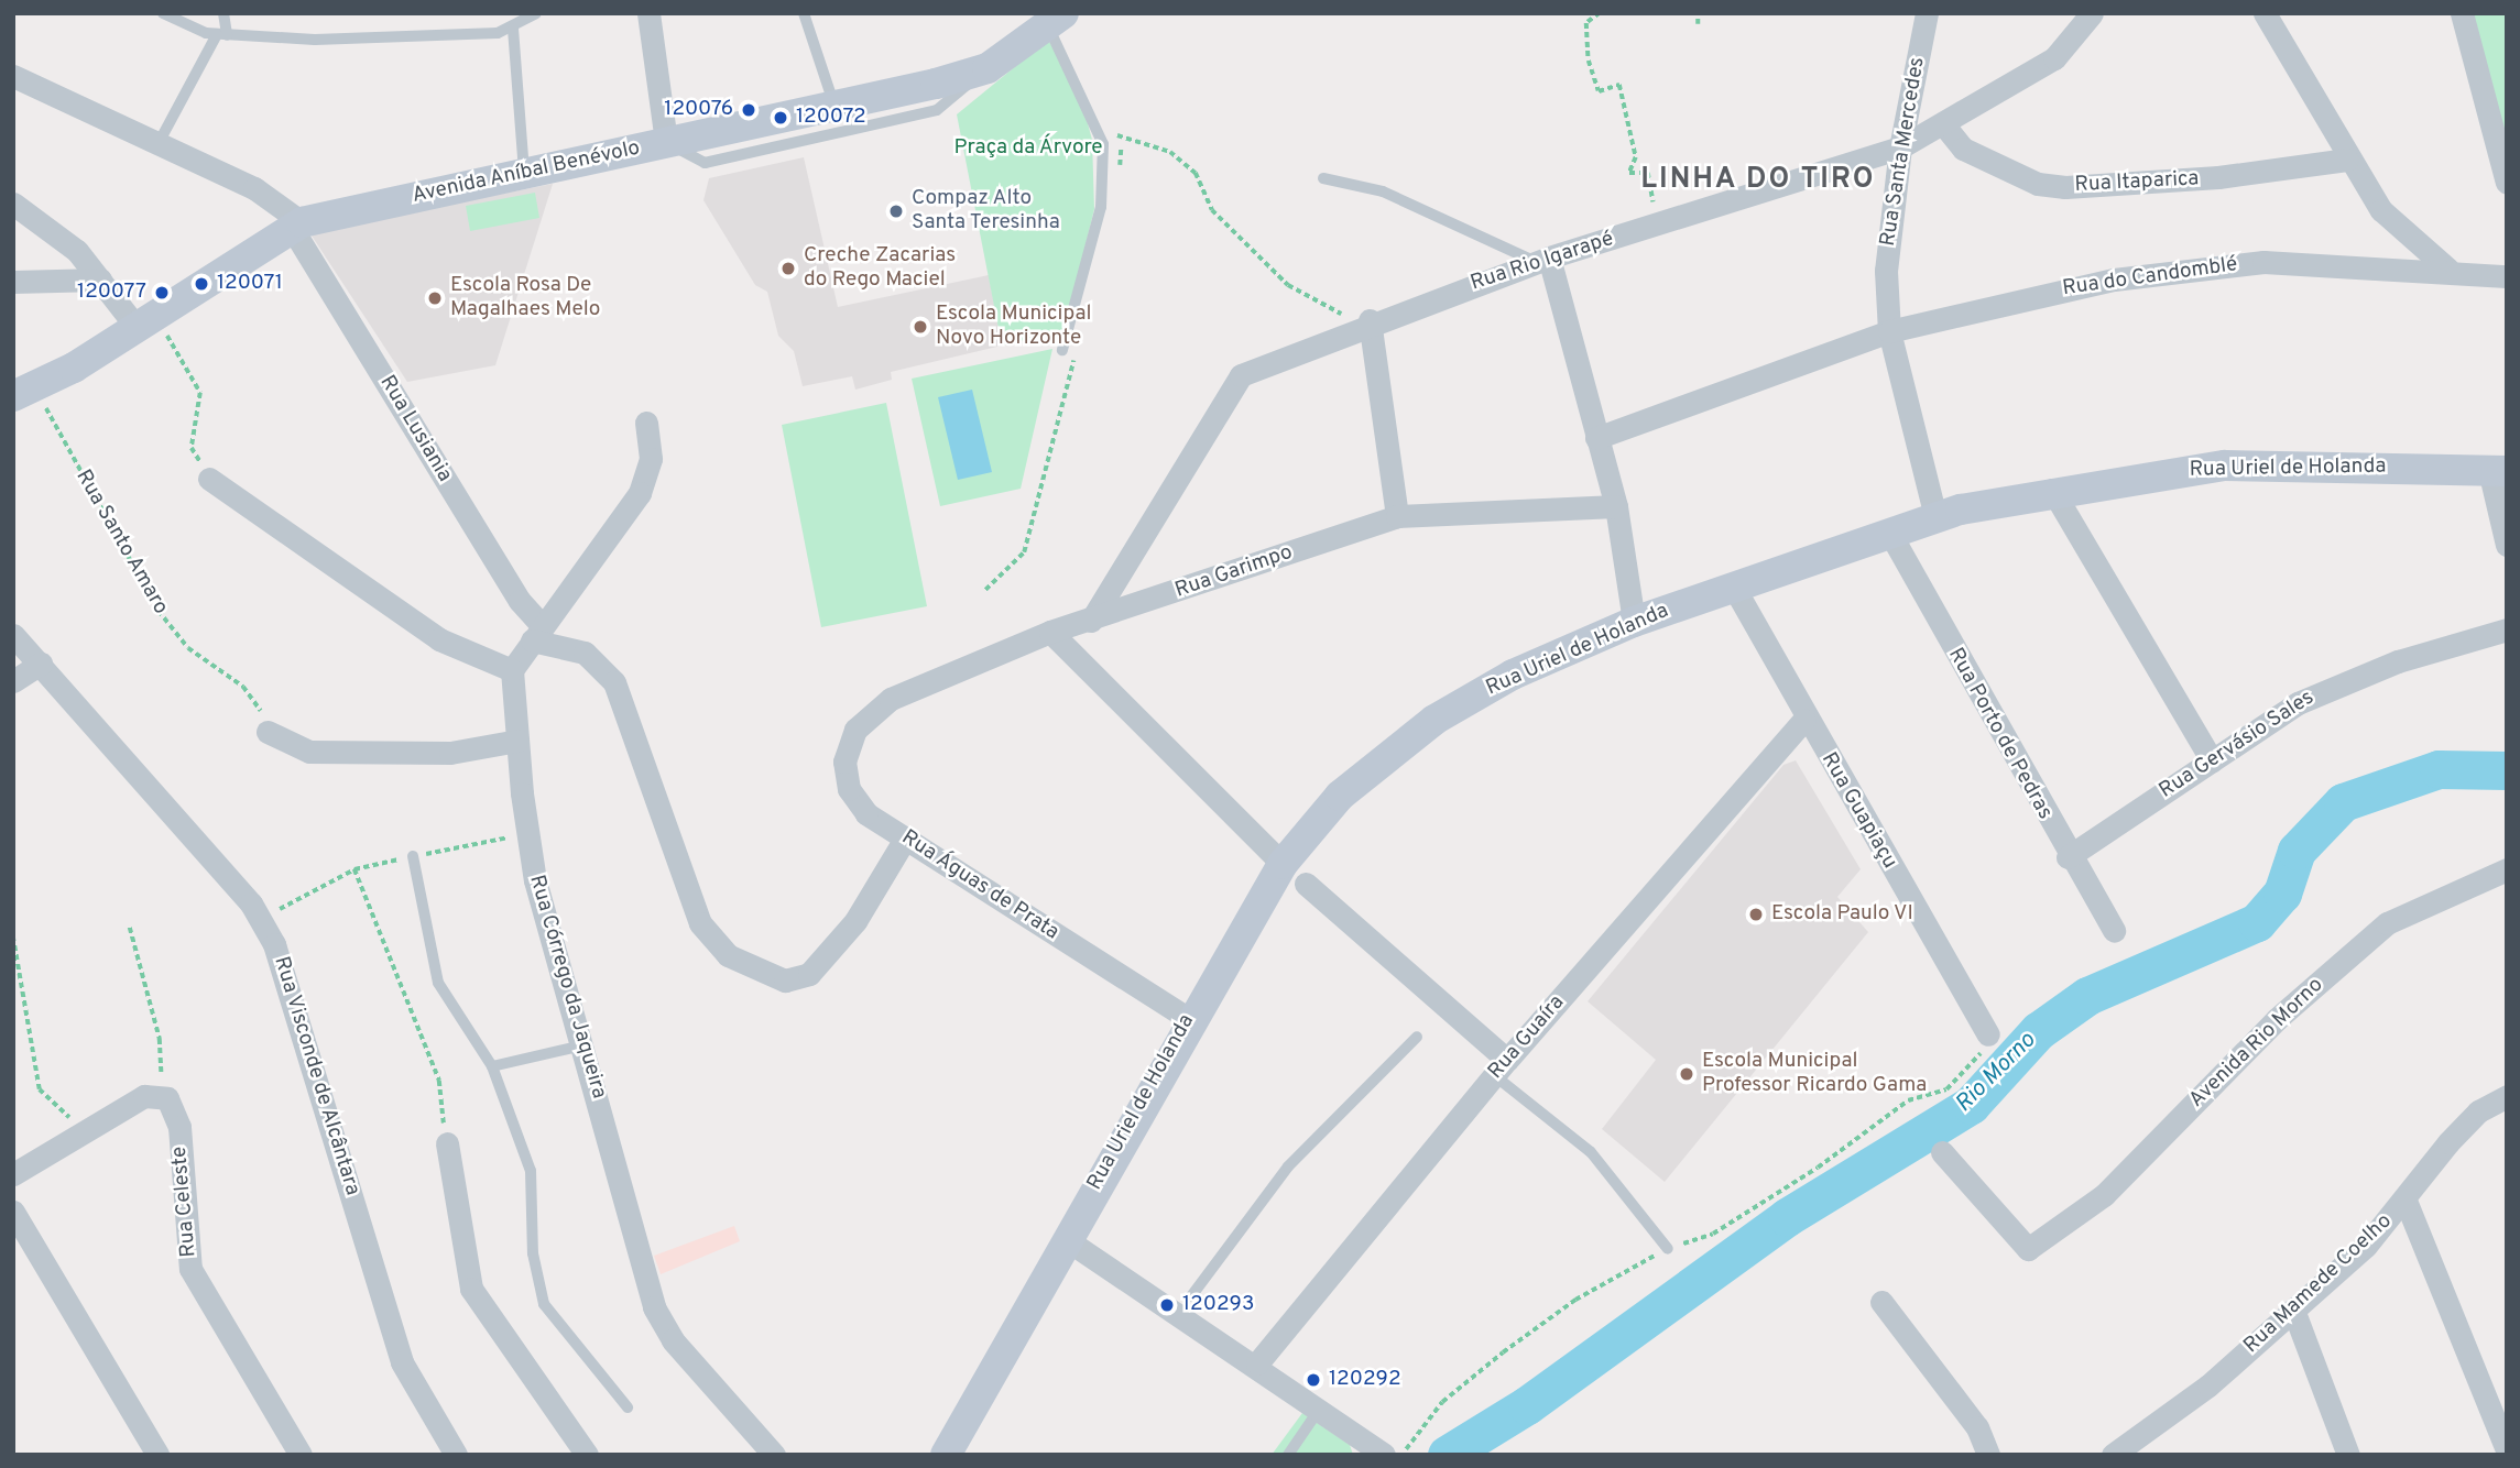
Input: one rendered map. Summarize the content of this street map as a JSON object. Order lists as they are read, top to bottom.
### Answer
{
  "streets": {
    "main road": ["Avenida Aníbal Benévolo", "Rua Uriel de Holanda"],
    "street": [
      "Rua Santa Mercedes",
      "Rua Itaparica",
      "Rua Rio Igarapé",
      "Rua do Candomblé",
      "Rua Lusiania",
      "Rua Garimpo",
      "Rua Porto de Pedras",
      "Rua Gervásio Sales",
      "Rua Guapiaçu",
      "Rua Águas de Prata",
      "Rua Córrego da Jaqueira",
      "Rua Guaíra",
      "Avenida Rio Morno",
      "Rua Visconde de Alcântara",
      "Rua Celeste",
      "Rua Mamede Coelho"
    ],
    "path": ["Rua Santo Amaro"]
  },
  "crossings": [
    ["Rua Santa Mercedes", "Rua Rio Igarapé"],
    ["Rua Santa Mercedes", "Rua do Candomblé"],
    ["Rua Santa Mercedes", "Rua Uriel de Holanda"],
    ["Avenida Aníbal Benévolo", "Rua Lusiania"],
    ["Avenida Aníbal Benévolo", "Rua Santo Amaro"],
    ["Rua Itaparica", "Rua Rio Igarapé"],
    ["Rua Rio Igarapé", "Rua Garimpo"],
    ["Rua Uriel de Holanda", "Rua Porto de Pedras"],
    ["Rua Uriel de Holanda", "Rua Guapiaçu"],
    ["Rua Uriel de Holanda", "Rua Águas de Prata"],
    ["Rua Garimpo", "Rua Águas de Prata"],
    ["Rua Porto de Pedras", "Rua Gervásio Sales"],
    ["Rua Guapiaçu", "Rua Guaíra"]
  ],
  "districts": ["LINHA DO TIRO"],
  "water": ["Rio Morno"],
  "parks": ["Praça da Árvore"],
  "places": [
    "120076",
    "120072",
    "Compaz Alto Santa Teresinha",
    "Creche Zacarias do Rego Maciel",
    "120071",
    "120077",
    "Escola Rosa De Magalhaes Melo",
    "Escola Municipal Novo Horizonte",
    "Escola Paulo VI",
    "Escola Municipal Professor Ricardo Gama",
    "120293",
    "120292"
  ]
}
